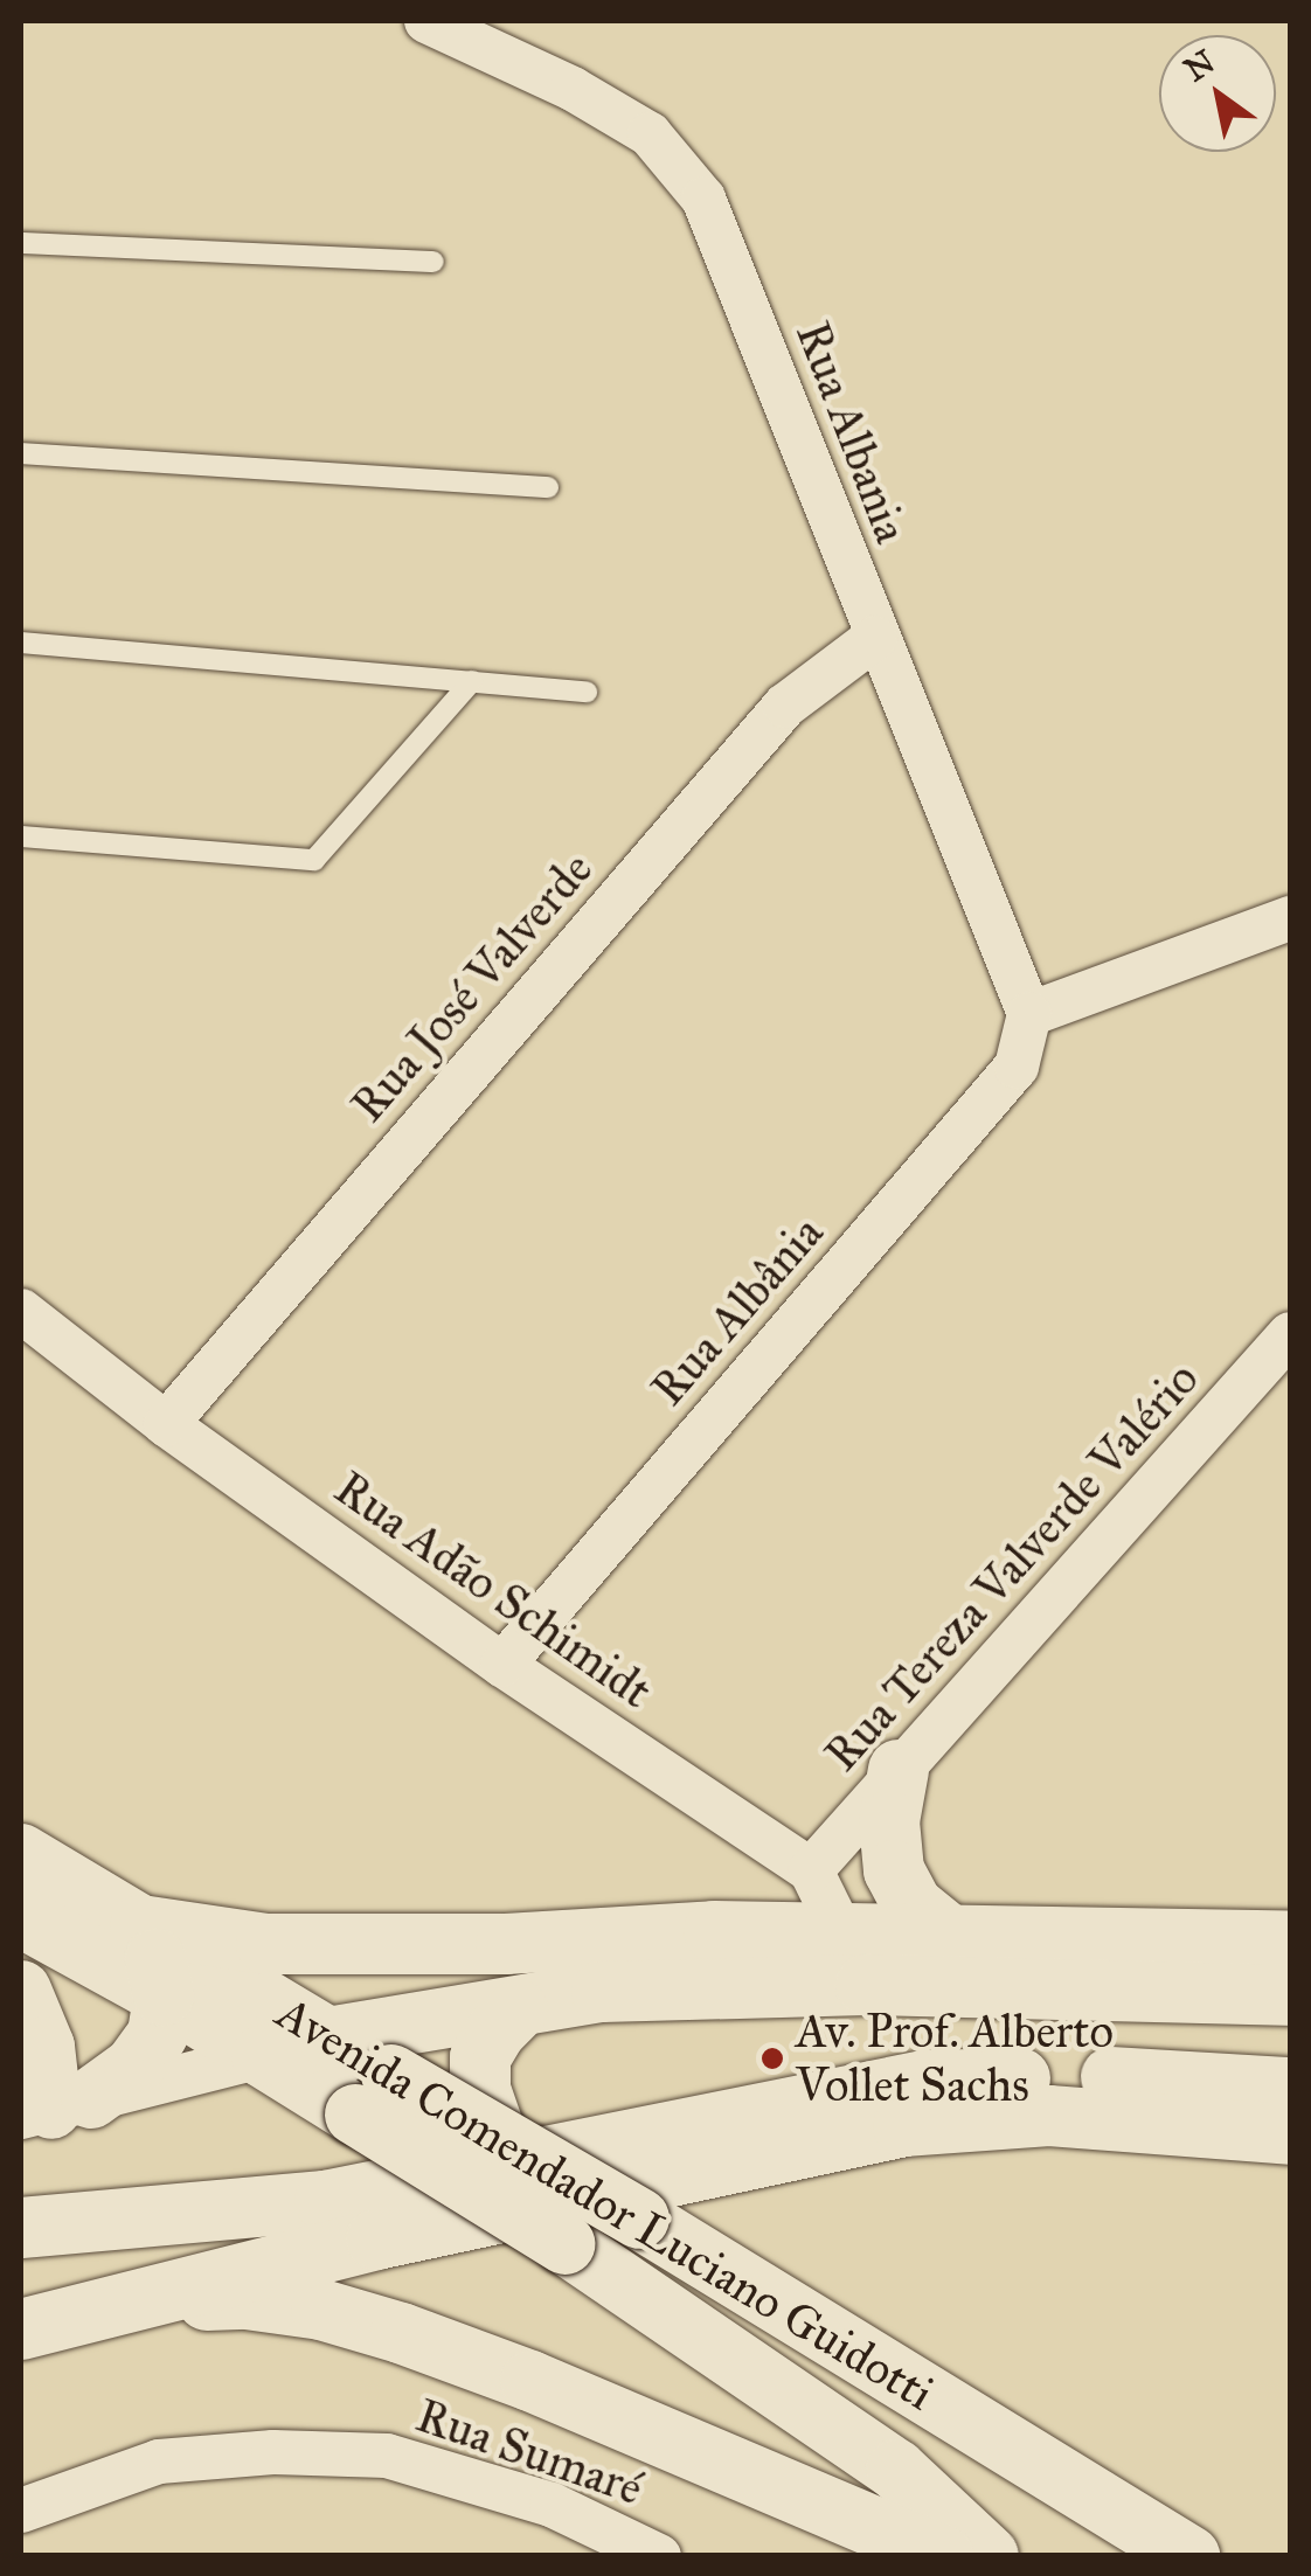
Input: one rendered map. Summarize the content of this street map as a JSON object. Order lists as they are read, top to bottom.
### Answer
{
  "streets": {
    "main road": ["Avenida Comendador Luciano Guidotti"],
    "street": [
      "Rua Albania",
      "Rua José Valverde",
      "Rua Albânia",
      "Rua Tereza Valverde Valério",
      "Rua Adão Schimidt",
      "Rua Sumaré"
    ]
  },
  "crossings": [
    ["Rua Albania", "Rua José Valverde"],
    ["Rua Albania", "Rua Albânia"],
    ["Rua José Valverde", "Rua Adão Schimidt"],
    ["Rua Albânia", "Rua Adão Schimidt"],
    ["Rua Tereza Valverde Valério", "Rua Adão Schimidt"]
  ],
  "places": ["Av. Prof. Alberto Vollet Sachs"],
  "north": "top left"
}
